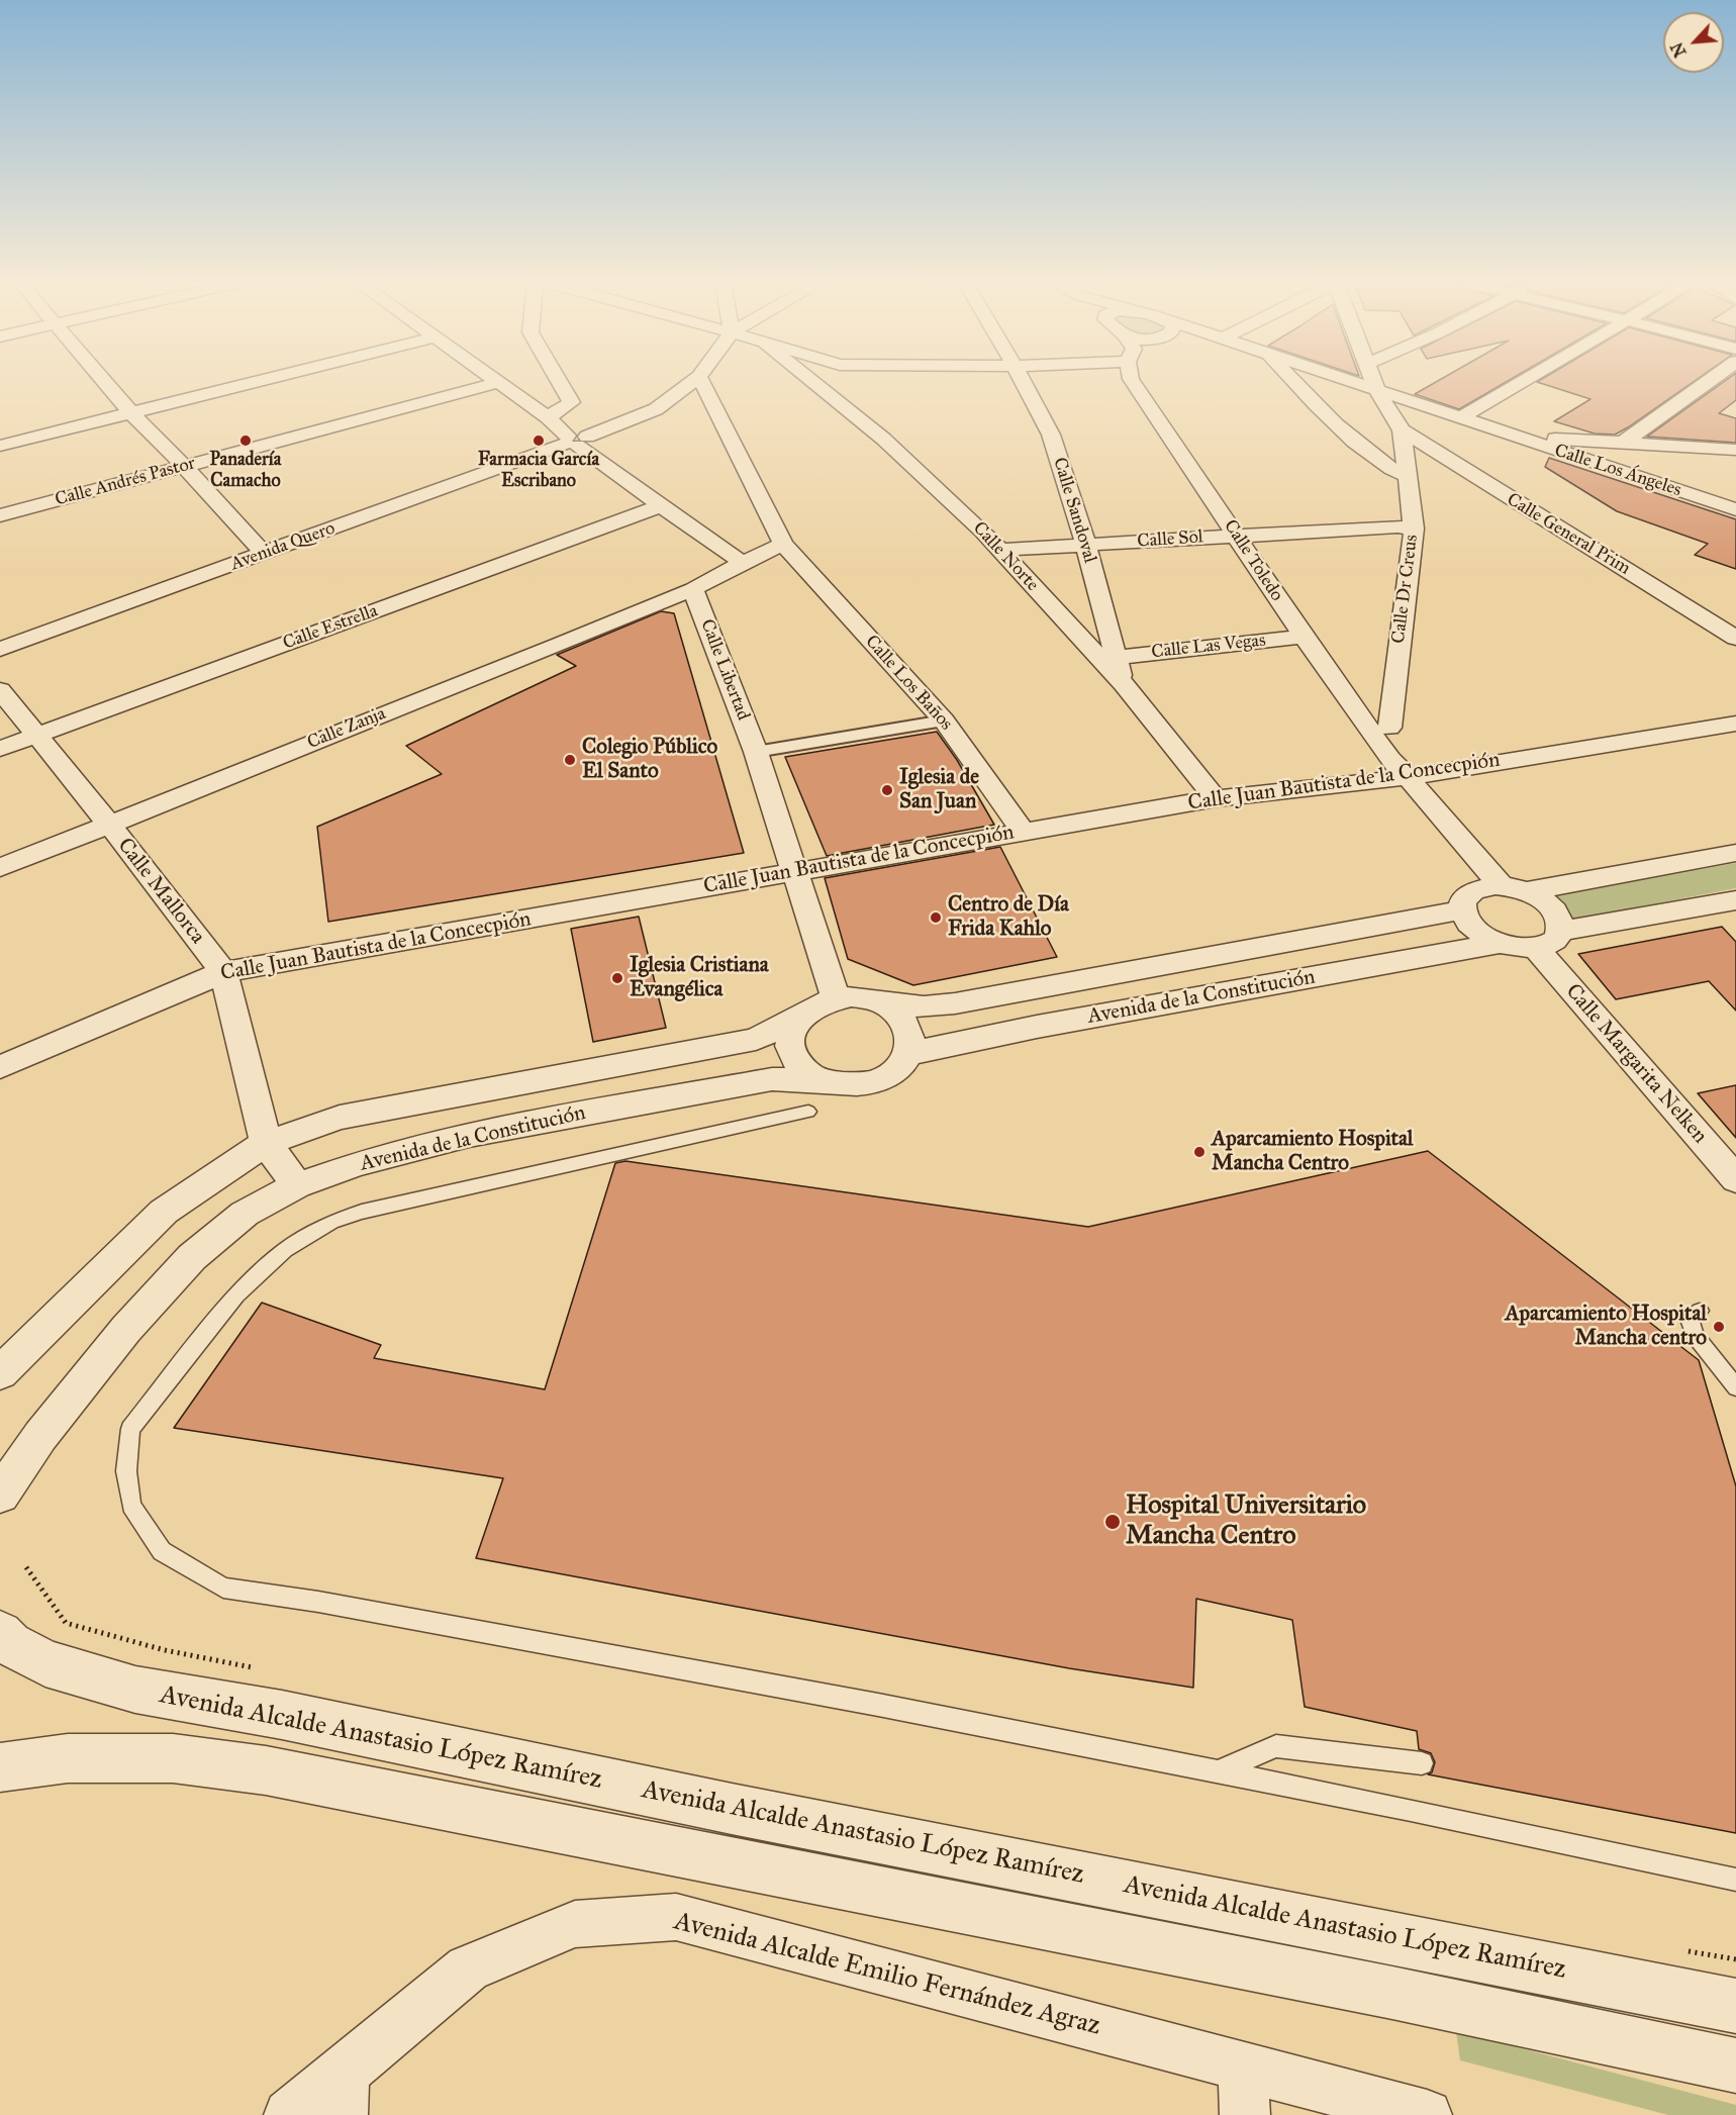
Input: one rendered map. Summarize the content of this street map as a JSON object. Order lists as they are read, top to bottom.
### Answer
{
  "streets": {
    "street": [
      "Calle Los Ángeles",
      "Calle Andrés Pastor",
      "Calle Sandoval",
      "Calle General Prim",
      "Calle Sol",
      "Avenida Quero",
      "Calle Norte",
      "Calle Toledo",
      "Calle Dr Creus",
      "Calle Estrella",
      "Calle Las Vegas",
      "Calle Libertad",
      "Calle Los Baños",
      "Calle Zanja",
      "Calle Juan Bautista de la Concecpión",
      "Calle Mallorca",
      "Avenida de la Constitución",
      "Calle Margarita Nelken",
      "Avenida Alcalde Anastasio López Ramírez",
      "Avenida Alcalde Emilio Fernández Agraz"
    ]
  },
  "crossings": [
    ["Calle Los Ángeles", "Calle Dr Creus"],
    ["Calle Sandoval", "Calle Sol"],
    ["Calle Sandoval", "Calle Norte"],
    ["Calle Sandoval", "Calle Las Vegas"],
    ["Calle General Prim", "Calle Dr Creus"],
    ["Calle Sol", "Calle Norte"],
    ["Calle Sol", "Calle Toledo"],
    ["Calle Sol", "Calle Dr Creus"],
    ["Calle Norte", "Calle Juan Bautista de la Concecpión"],
    ["Calle Toledo", "Calle Dr Creus"],
    ["Calle Toledo", "Calle Las Vegas"],
    ["Calle Toledo", "Calle Juan Bautista de la Concecpión"],
    ["Calle Toledo", "Avenida de la Constitución"],
    ["Calle Toledo", "Calle Margarita Nelken"],
    ["Calle Estrella", "Calle Mallorca"],
    ["Calle Libertad", "Calle Zanja"],
    ["Calle Libertad", "Calle Juan Bautista de la Concecpión"],
    ["Calle Libertad", "Avenida de la Constitución"],
    ["Calle Los Baños", "Calle Juan Bautista de la Concecpión"],
    ["Calle Zanja", "Calle Mallorca"],
    ["Calle Juan Bautista de la Concecpión", "Calle Mallorca"],
    ["Calle Mallorca", "Avenida de la Constitución"],
    ["Avenida de la Constitución", "Calle Margarita Nelken"]
  ],
  "places": [
    "Panadería Camacho",
    "Farmacia García Escribano",
    "Colegio Público El Santo",
    "Iglesia de San Juan",
    "Centro de Día Frida Kahlo",
    "Iglesia Cristiana Evangélica",
    "Aparcamiento Hospital Mancha Centro",
    "Aparcamiento Hospital Mancha centro",
    "Hospital Universitario Mancha Centro"
  ],
  "north": "bottom left"
}
